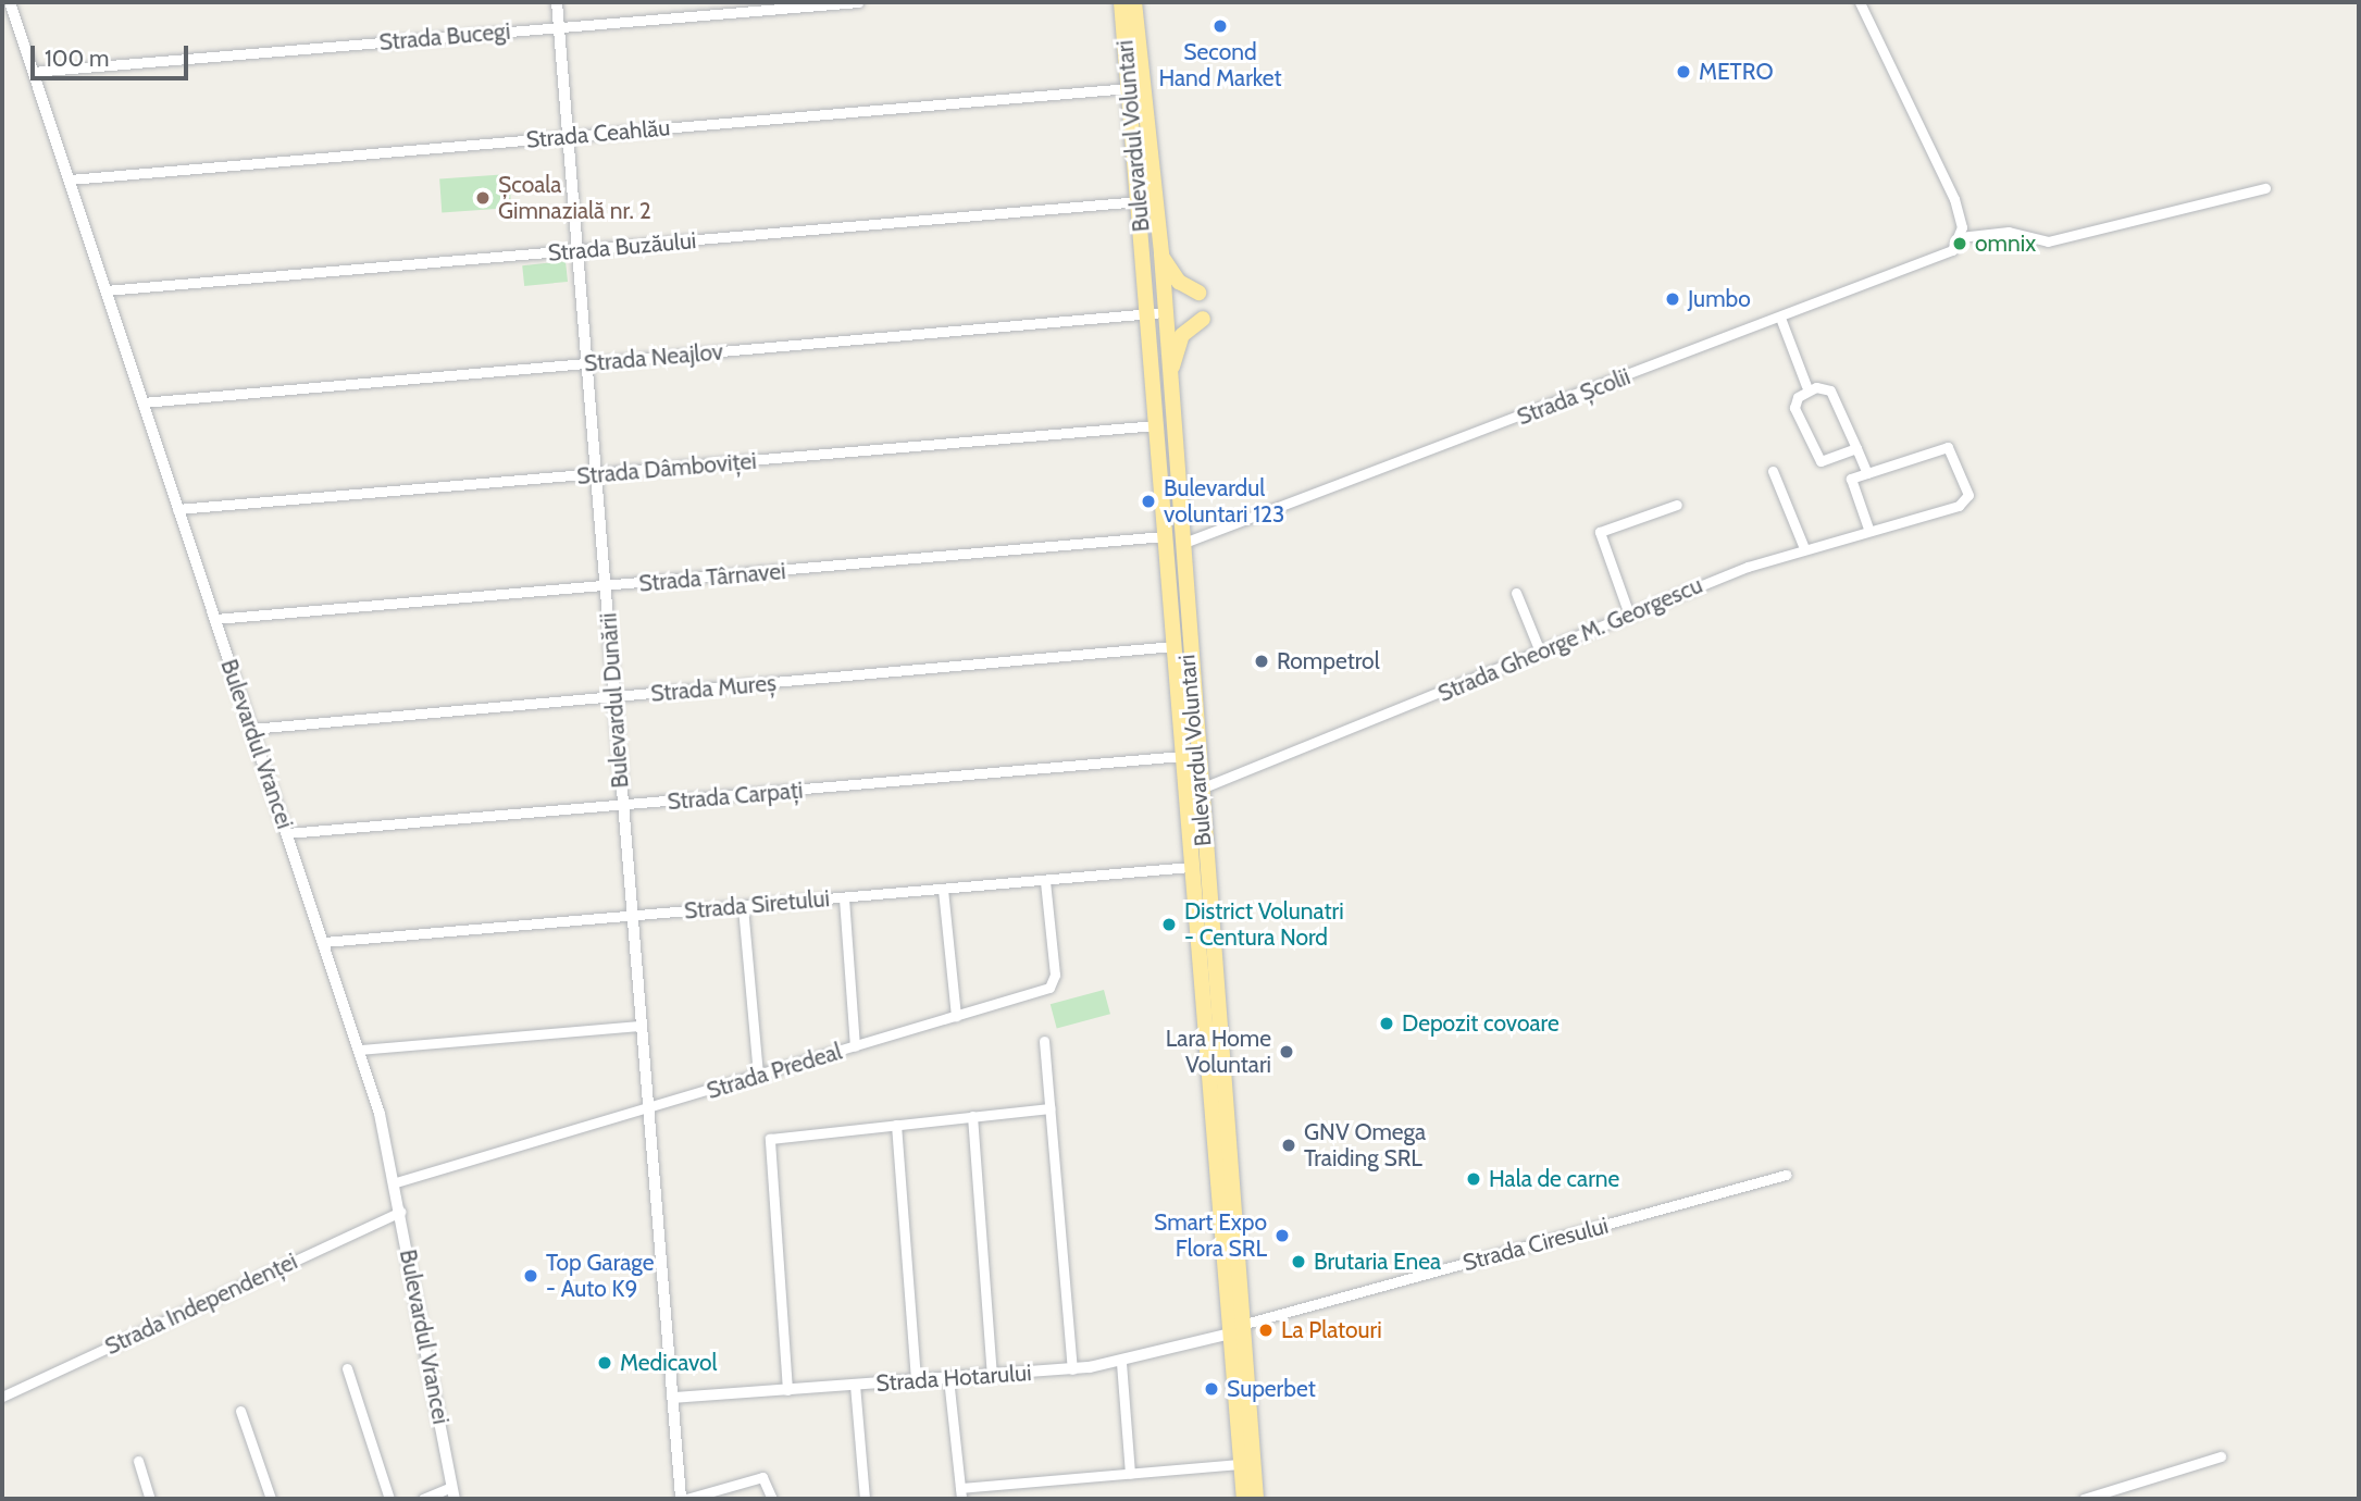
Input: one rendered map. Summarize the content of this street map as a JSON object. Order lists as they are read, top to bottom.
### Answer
{
  "streets": {
    "highway": ["Bulevardul Voluntari"],
    "street": [
      "Strada Bucegi",
      "Strada Ceahlău",
      "Strada Buzăului",
      "Strada Neajlov",
      "Strada Școlii",
      "Strada Dâmboviței",
      "Strada Târnavei",
      "Strada Gheorge M. Georgescu",
      "Strada Mureș",
      "Bulevardul Dunării",
      "Bulevardul Vrancei",
      "Strada Carpați",
      "Strada Siretului",
      "Strada Predeal",
      "Strada Ciresului",
      "Strada Independenței",
      "Strada Hotarului"
    ]
  },
  "crossings": [
    ["Strada Bucegi", "Bulevardul Dunării"],
    ["Strada Bucegi", "Bulevardul Vrancei"],
    ["Strada Ceahlău", "Bulevardul Voluntari"],
    ["Strada Ceahlău", "Bulevardul Dunării"],
    ["Strada Ceahlău", "Bulevardul Vrancei"],
    ["Bulevardul Voluntari", "Strada Buzăului"],
    ["Bulevardul Voluntari", "Strada Neajlov"],
    ["Bulevardul Voluntari", "Strada Școlii"],
    ["Bulevardul Voluntari", "Strada Dâmboviței"],
    ["Bulevardul Voluntari", "Strada Târnavei"],
    ["Bulevardul Voluntari", "Strada Gheorge M. Georgescu"],
    ["Bulevardul Voluntari", "Strada Mureș"],
    ["Bulevardul Voluntari", "Strada Carpați"],
    ["Bulevardul Voluntari", "Strada Siretului"],
    ["Bulevardul Voluntari", "Strada Ciresului"],
    ["Bulevardul Voluntari", "Strada Hotarului"],
    ["Strada Buzăului", "Bulevardul Dunării"],
    ["Strada Buzăului", "Bulevardul Vrancei"],
    ["Strada Neajlov", "Bulevardul Dunării"],
    ["Strada Neajlov", "Bulevardul Vrancei"],
    ["Strada Dâmboviței", "Bulevardul Dunării"],
    ["Strada Dâmboviței", "Bulevardul Vrancei"],
    ["Strada Târnavei", "Bulevardul Dunării"],
    ["Strada Târnavei", "Bulevardul Vrancei"],
    ["Strada Mureș", "Bulevardul Dunării"],
    ["Strada Mureș", "Bulevardul Vrancei"],
    ["Bulevardul Dunării", "Strada Carpați"],
    ["Bulevardul Dunării", "Strada Siretului"],
    ["Bulevardul Dunării", "Strada Predeal"],
    ["Bulevardul Dunării", "Strada Hotarului"],
    ["Bulevardul Vrancei", "Strada Carpați"],
    ["Bulevardul Vrancei", "Strada Siretului"],
    ["Bulevardul Vrancei", "Strada Predeal"],
    ["Bulevardul Vrancei", "Strada Independenței"],
    ["Strada Siretului", "Strada Predeal"],
    ["Strada Ciresului", "Strada Hotarului"]
  ],
  "places": [
    "Second Hand Market",
    "METRO",
    "Școala Gimnazială nr. 2",
    "omnix",
    "Jumbo",
    "Bulevardul voluntari 123",
    "Rompetrol",
    "District Volunatri - Centura Nord",
    "Depozit covoare",
    "Lara Home Voluntari",
    "GNV Omega Traiding SRL",
    "Hala de carne",
    "Smart Expo Flora SRL",
    "Brutaria Enea",
    "Top Garage - Auto K9",
    "La Platouri",
    "Medicavol",
    "Superbet"
  ],
  "scale_bar": "100 m"
}
